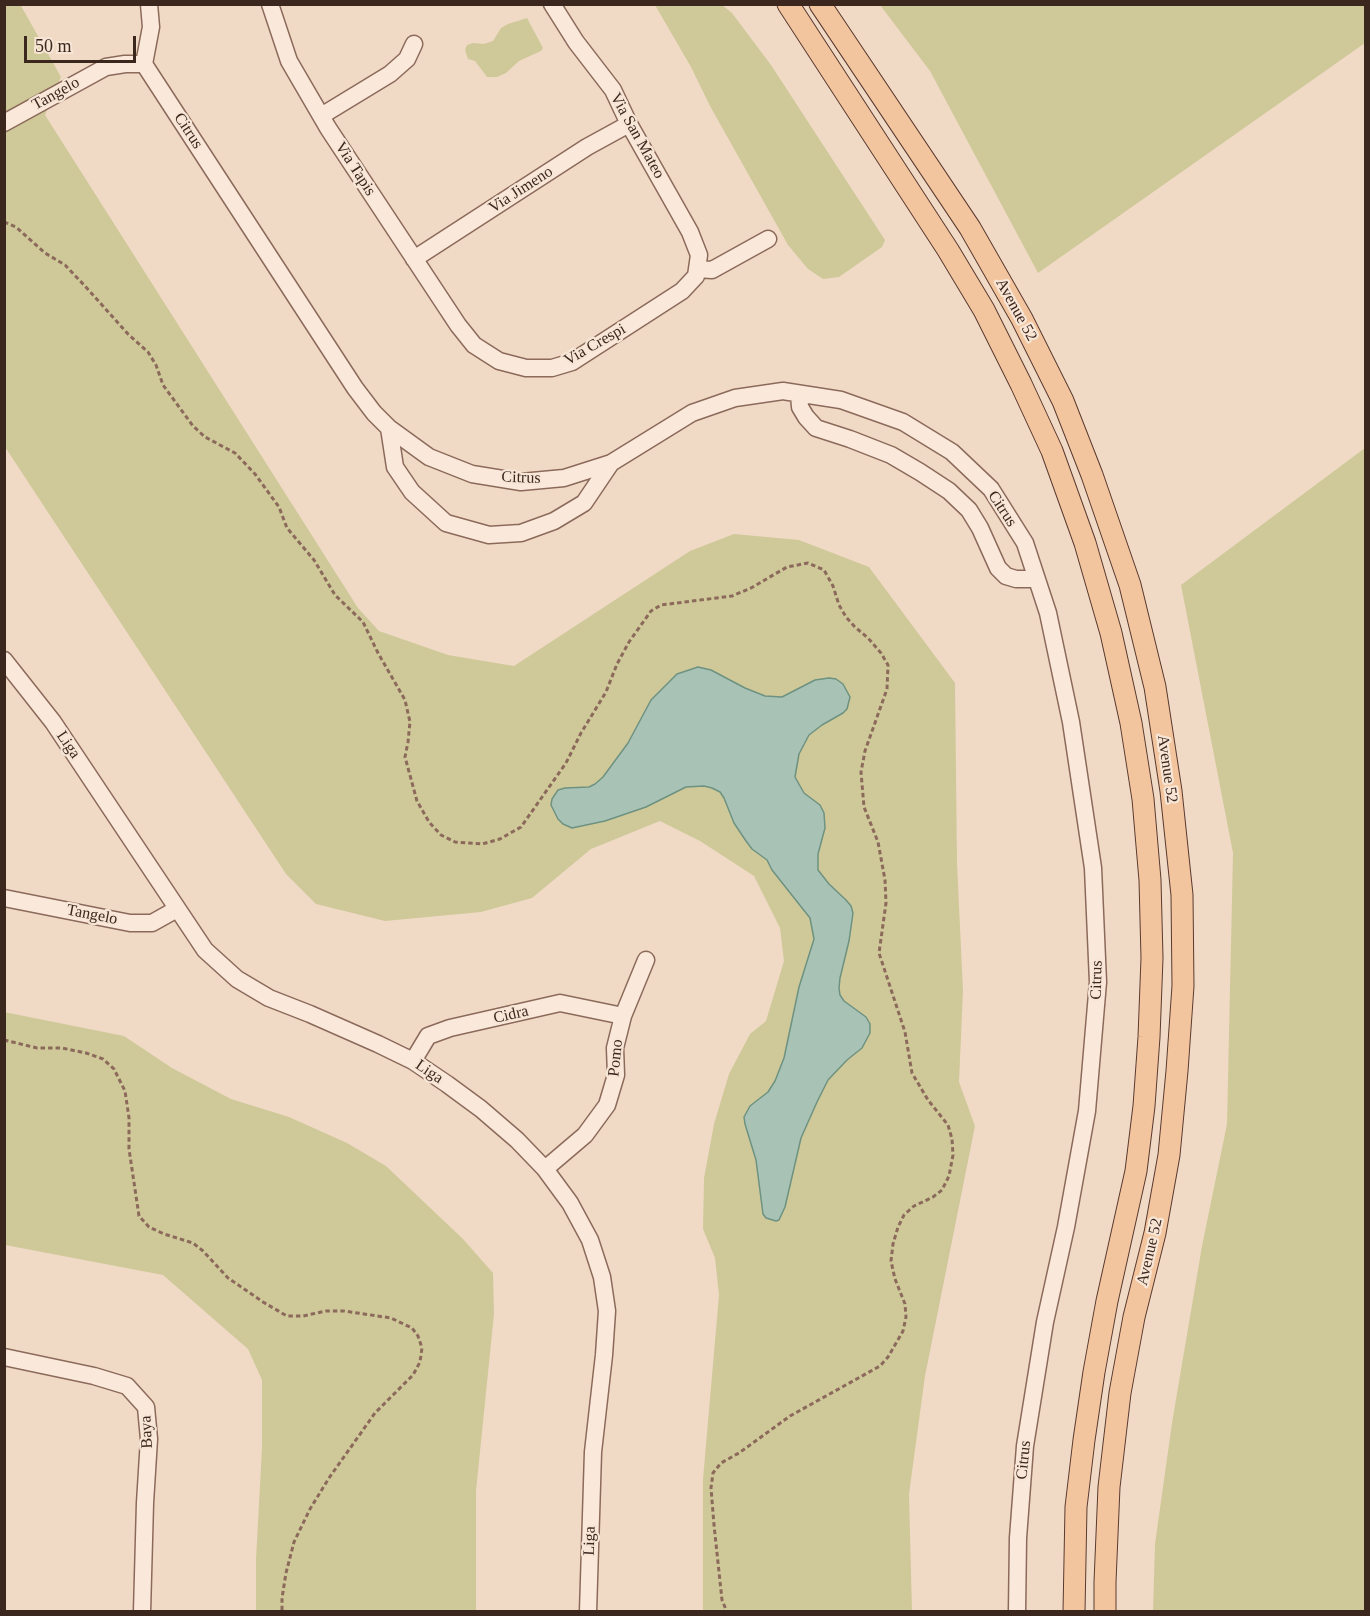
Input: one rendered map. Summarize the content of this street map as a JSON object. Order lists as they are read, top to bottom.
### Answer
{
  "streets": {
    "main road": ["Avenue 52"],
    "street": [
      "Tangelo",
      "Citrus",
      "Via San Mateo",
      "Via Tapis",
      "Via Jimeno",
      "Via Crespi",
      "Liga",
      "Cidra",
      "Pomo",
      "Baya"
    ]
  },
  "crossings": [
    ["Tangelo", "Citrus"],
    ["Tangelo", "Liga"],
    ["Via San Mateo", "Via Jimeno"],
    ["Via San Mateo", "Via Crespi"],
    ["Via Tapis", "Via Jimeno"],
    ["Via Tapis", "Via Crespi"],
    ["Liga", "Cidra"],
    ["Liga", "Pomo"],
    ["Cidra", "Pomo"]
  ],
  "scale_bar": "50 m"
}
